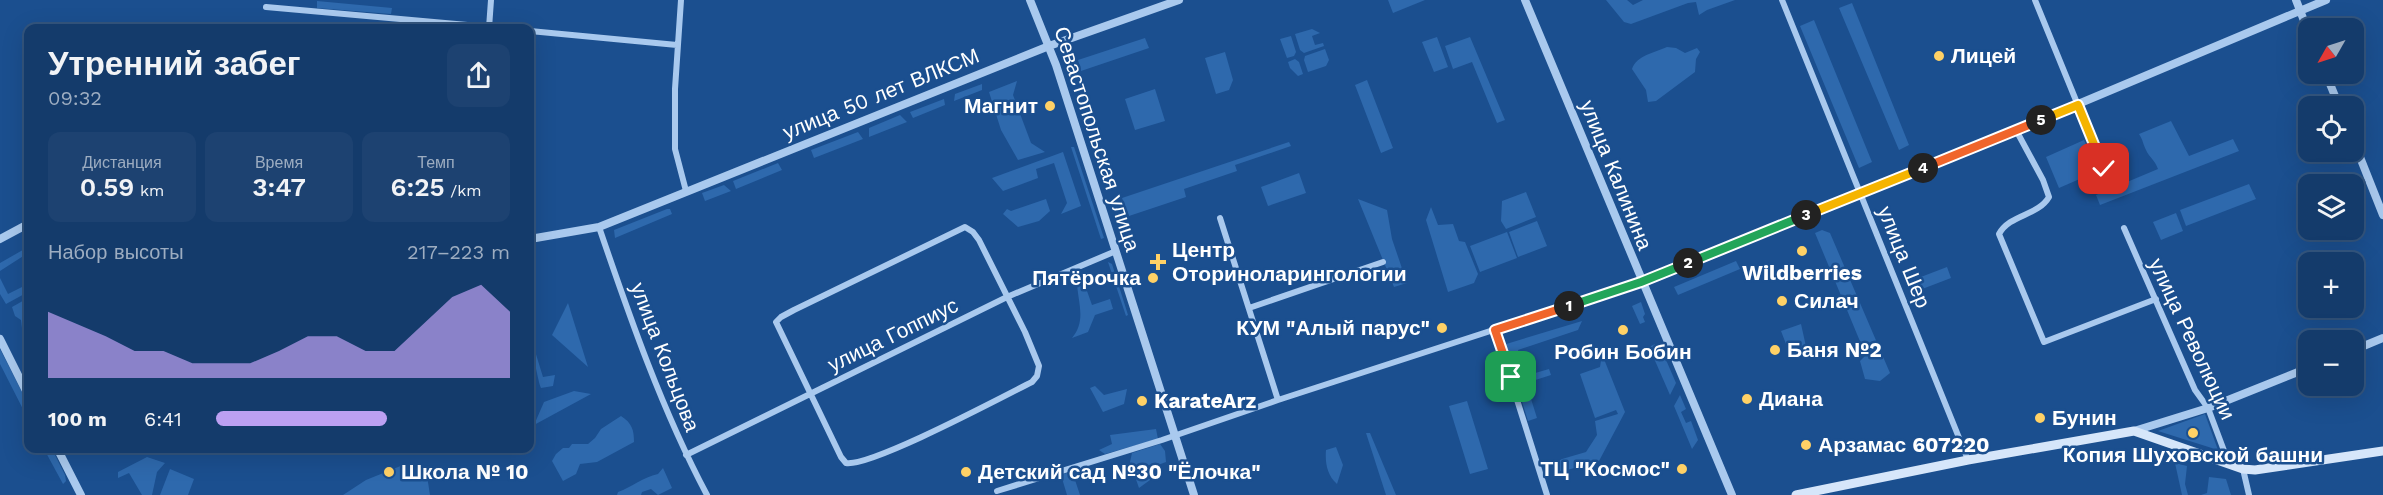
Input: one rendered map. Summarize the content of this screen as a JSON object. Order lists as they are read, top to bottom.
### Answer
{
  "streets": {
    "street": [
      "улица 50 лет ВЛКСМ",
      "Севастопольская улица",
      "улица Калинина",
      "улица Шер",
      "улица Гоппиус",
      "улица Революции",
      "улица Кольцова"
    ]
  },
  "crossings": [
    ["улица 50 лет ВЛКСМ", "Севастопольская улица"],
    ["улица 50 лет ВЛКСМ", "улица Кольцова"],
    ["Севастопольская улица", "улица Гоппиус"],
    ["улица Гоппиус", "улица Кольцова"]
  ],
  "places": {
    "other": [
      "Лицей",
      "Магнит",
      "Wildberries",
      "Пятёрочка",
      "Силач",
      "КУМ \"Алый парус\"",
      "Робин Бобин",
      "Баня №2",
      "Диана",
      "KarateArz",
      "Бунин",
      "Копия Шуховской башни",
      "Арзамас 607220",
      "ТЦ \"Космос\"",
      "Школа № 10",
      "Детский сад №30 \"Ёлочка\""
    ],
    "health": ["Центр Оториноларингологии"]
  },
  "north": "bottom left",
  "page": {
    "map_buttons": ["+", "−"],
    "heading": ["Утренний забег", "09:32"],
    "pins": [
      "5",
      "4",
      "3",
      "2",
      "1"
    ],
    "stats": [
      ["Дистанция", "0.59 km"],
      ["Время", "3:47"],
      ["Темп", "6:25 /km"]
    ],
    "chart": ["Набор высоты", "217–223 m"],
    "list": [
      {
        "name": "100 m",
        "note": "6:41"
      }
    ]
  }
}
